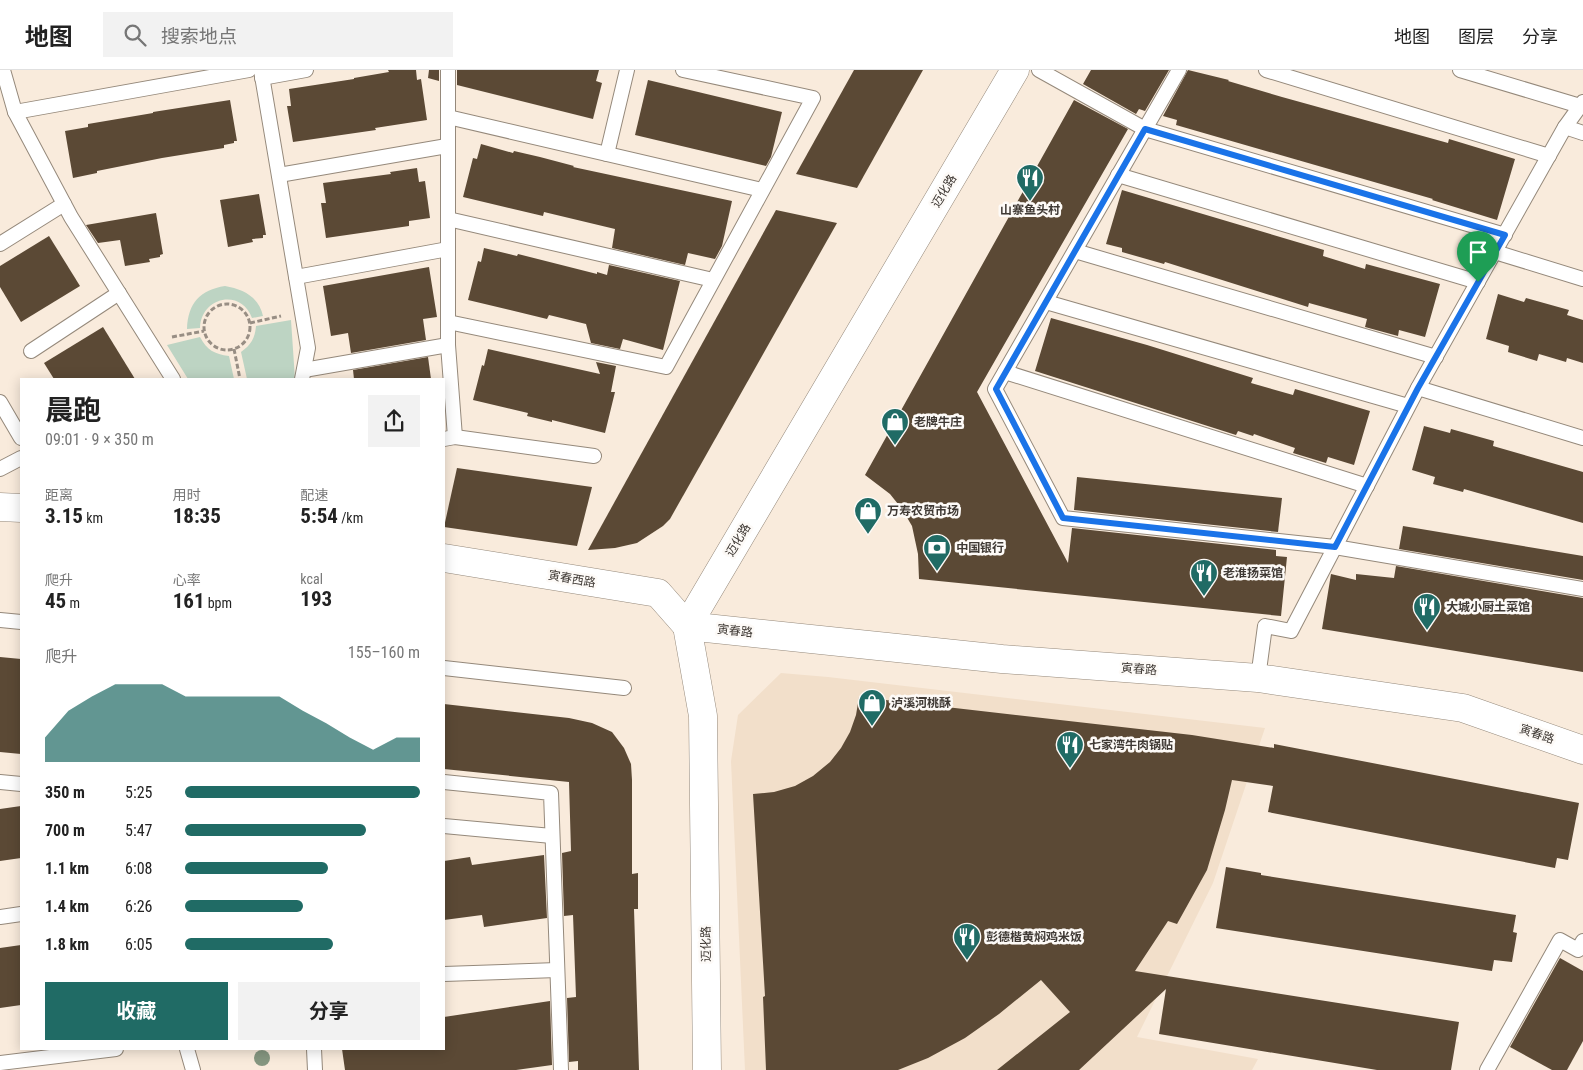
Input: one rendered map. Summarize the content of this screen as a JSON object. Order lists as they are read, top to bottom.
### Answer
{
  "streets": {
    "street": ["迈化路", "寅春西路", "寅春路"]
  },
  "crossings": [
    ["迈化路", "寅春西路"],
    ["迈化路", "寅春路"],
    ["寅春西路", "寅春路"]
  ],
  "places": {
    "restaurant": [
      "山寨鱼头村",
      "老淮扬菜馆",
      "大城小厨土菜馆",
      "七家湾牛肉锅贴",
      "彭德楷黄焖鸡米饭"
    ],
    "shop": ["老牌牛庄", "万寿农贸市场", "泸溪河桃酥"],
    "bank": ["中国银行"]
  },
  "page": {
    "header": "地图",
    "search": "搜索地点",
    "nav": ["地图", "图层", "分享"],
    "heading": ["晨跑", "09:01 · 9 × 350 m"],
    "stats": [
      ["距离", "3.15 km"],
      ["用时", "18:35"],
      ["配速", "5:54 /km"],
      ["爬升", "45 m"],
      ["心率", "161 bpm"],
      ["kcal", "193"]
    ],
    "chart": ["爬升", "155–160 m"],
    "list": [
      {
        "name": "350 m",
        "note": "5:25"
      },
      {
        "name": "700 m",
        "note": "5:47"
      },
      {
        "name": "1.1 km",
        "note": "6:08"
      },
      {
        "name": "1.4 km",
        "note": "6:26"
      },
      {
        "name": "1.8 km",
        "note": "6:05"
      }
    ],
    "buttons": ["收藏", "分享"]
  }
}
